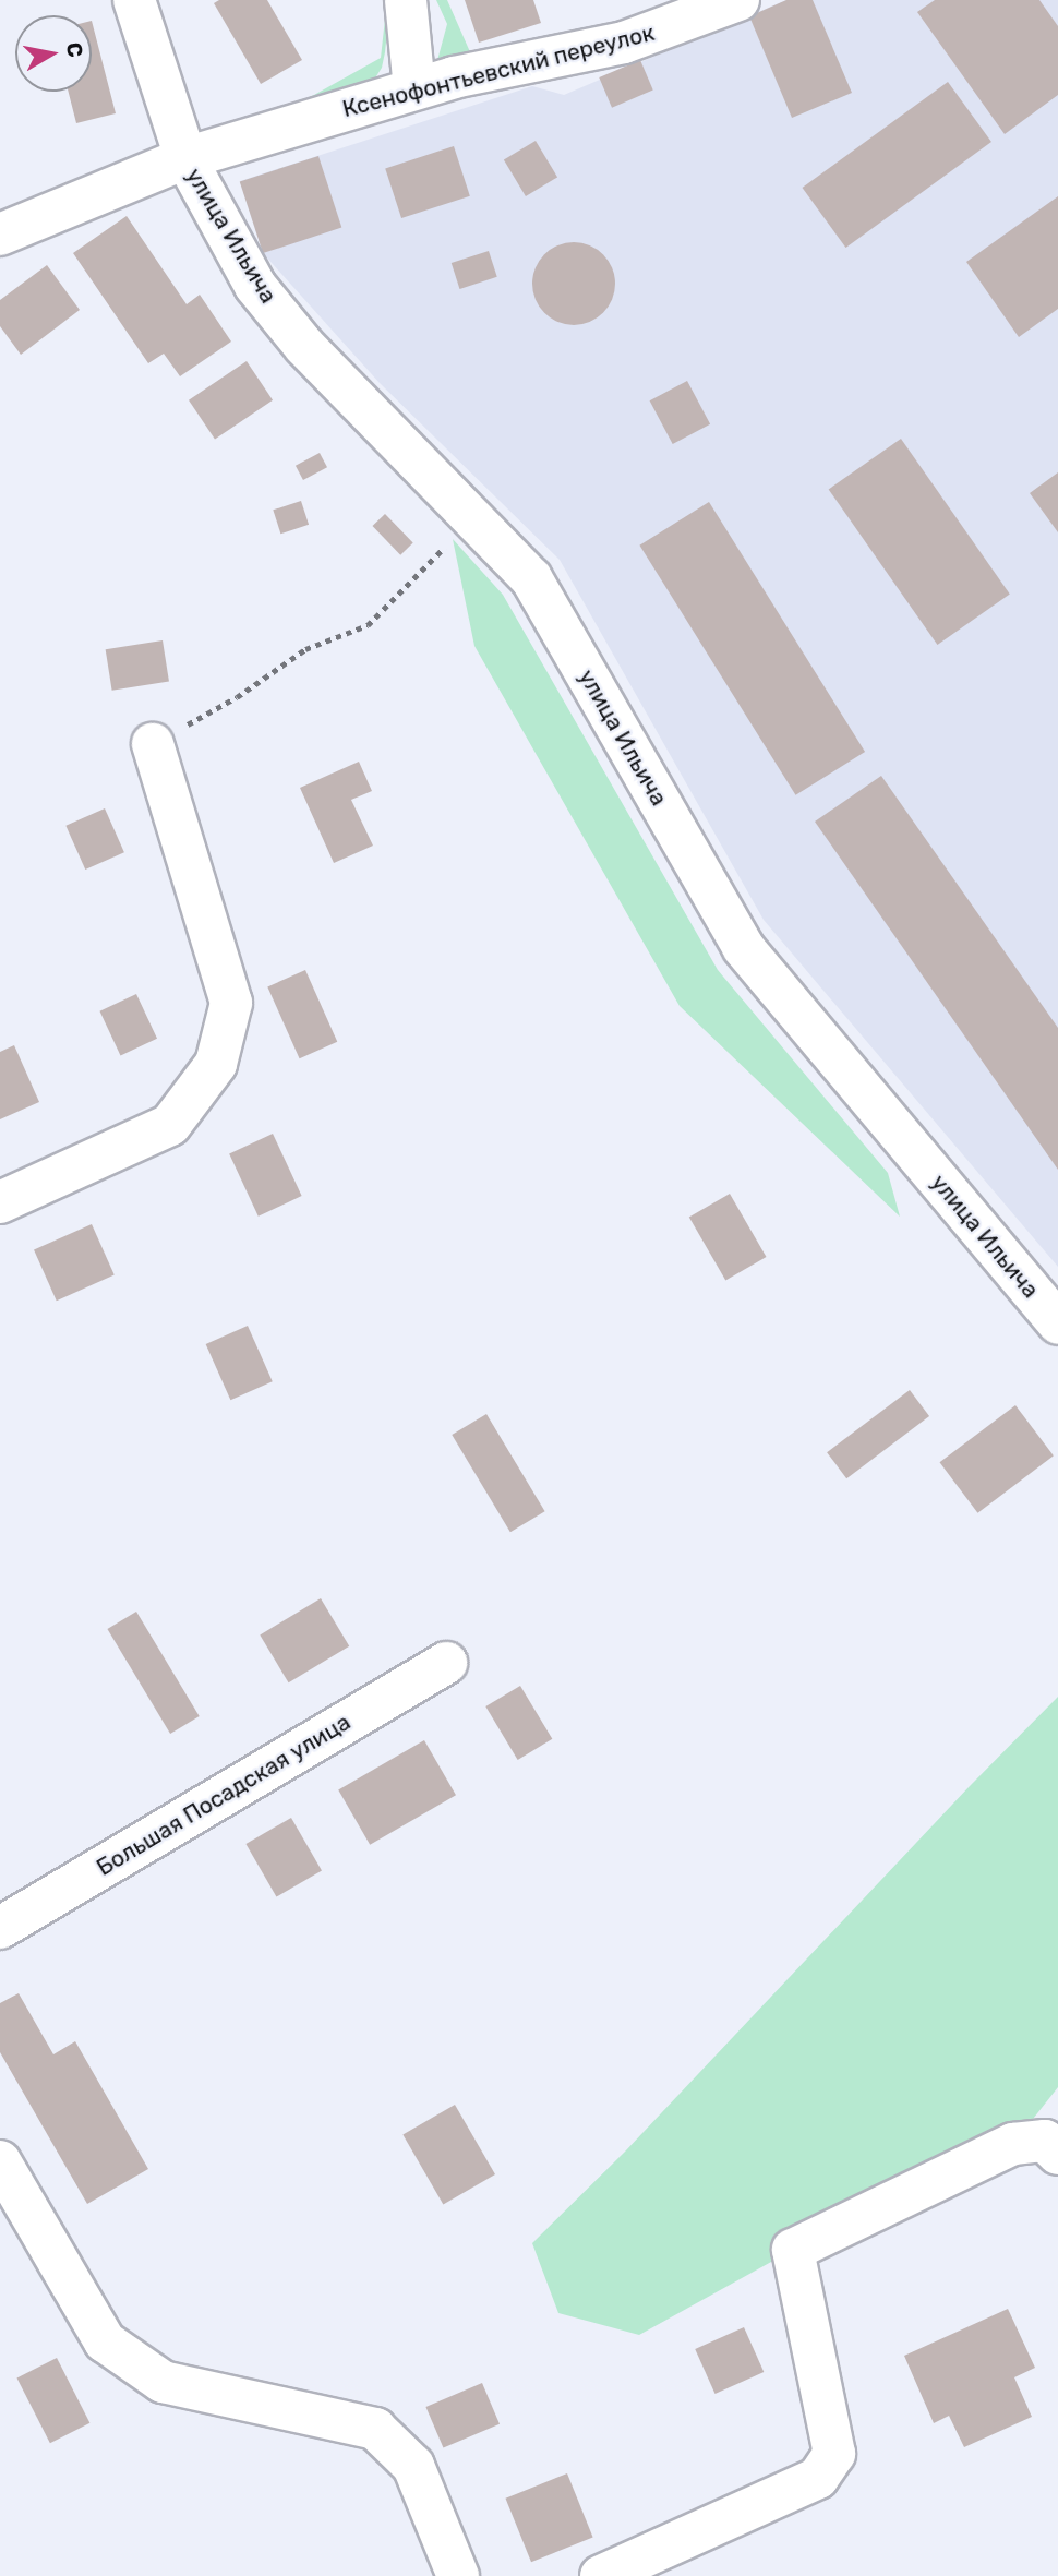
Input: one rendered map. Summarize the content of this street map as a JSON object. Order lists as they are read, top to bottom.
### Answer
{
  "streets": {
    "street": ["Ксенофонтьевский переулок", "улица Ильича", "Большая Посадская улица"]
  },
  "crossings": [
    ["Ксенофонтьевский переулок", "улица Ильича"]
  ],
  "north": "right"
}
